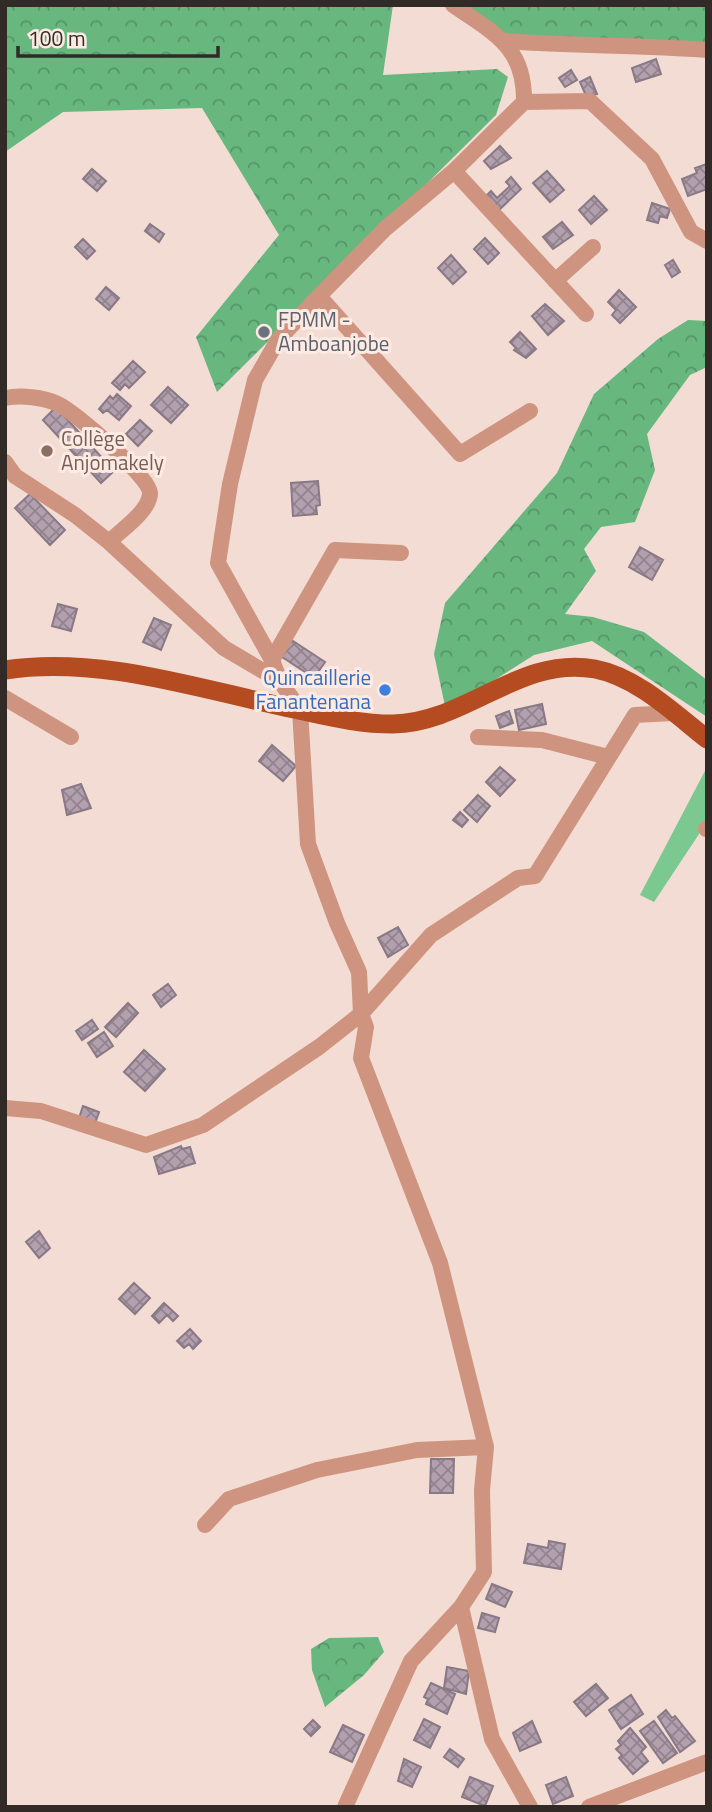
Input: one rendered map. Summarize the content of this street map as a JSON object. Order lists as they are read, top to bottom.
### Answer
{
  "places": ["FPMM - Amboanjobe", "Collège Anjomakely", "Quincaillerie Fanantenana"],
  "scale_bar": "100 m"
}
